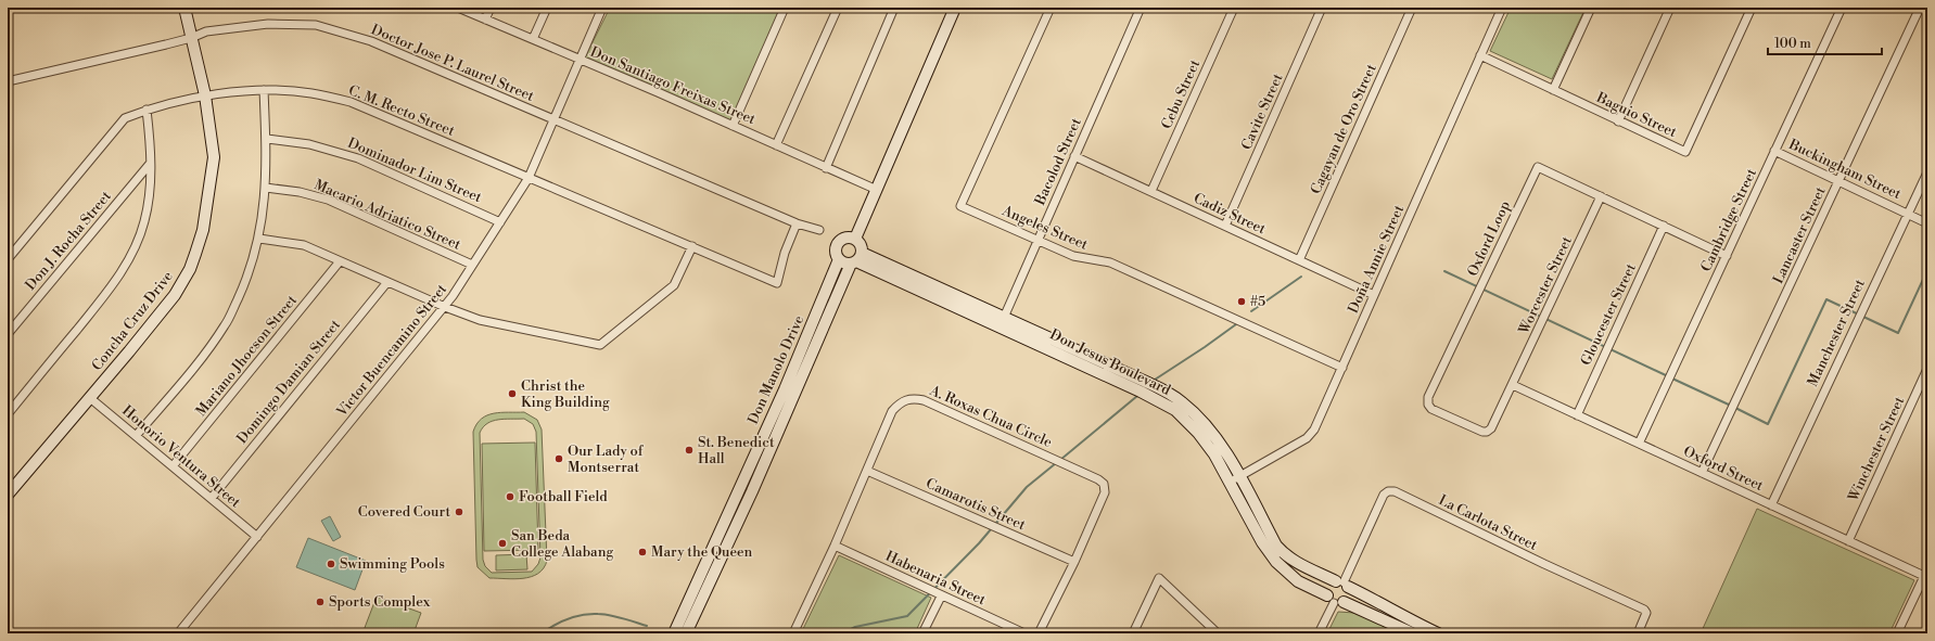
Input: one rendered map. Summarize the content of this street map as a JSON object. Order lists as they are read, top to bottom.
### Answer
{
  "streets": {
    "street": [
      "Doctor Jose P. Laurel Street",
      "Don Santiago Freixas Street",
      "Cebu Street",
      "C. M. Recto Street",
      "Cavite Street",
      "Baguio Street",
      "Cagayan de Oro Street",
      "Bacolod Street",
      "Buckingham Street",
      "Dominador Lim Street",
      "Cadiz Street",
      "Macario Adriatico Street",
      "Cambridge Street",
      "Angeles Street",
      "Lancaster Street",
      "Oxford Loop",
      "Don J. Rocha Street",
      "Doña Annie Street",
      "Worcester Street",
      "Gloucester Street",
      "Concha Cruz Drive",
      "Manchester Street",
      "Victor Buencamino Street",
      "Mariano Jhocson Street",
      "Don Jesus Boulevard",
      "Don Manolo Drive",
      "Domingo Damian Street",
      "A. Roxas Chua Circle",
      "Winchester Street",
      "Honorio Ventura Street",
      "Oxford Street",
      "Camarotis Street",
      "La Carlota Street",
      "Habenaria Street"
    ]
  },
  "crossings": [
    ["Doctor Jose P. Laurel Street", "C. M. Recto Street"],
    ["Doctor Jose P. Laurel Street", "Concha Cruz Drive"],
    ["Doctor Jose P. Laurel Street", "Victor Buencamino Street"],
    ["Don Santiago Freixas Street", "Victor Buencamino Street"],
    ["Cebu Street", "Cadiz Street"],
    ["C. M. Recto Street", "Concha Cruz Drive"],
    ["C. M. Recto Street", "Victor Buencamino Street"],
    ["Cavite Street", "Cadiz Street"],
    ["Baguio Street", "Doña Annie Street"],
    ["Cagayan de Oro Street", "Cadiz Street"],
    ["Bacolod Street", "Cadiz Street"],
    ["Bacolod Street", "Angeles Street"],
    ["Bacolod Street", "Don Jesus Boulevard"],
    ["Buckingham Street", "Cambridge Street"],
    ["Buckingham Street", "Lancaster Street"],
    ["Buckingham Street", "Manchester Street"],
    ["Dominador Lim Street", "Victor Buencamino Street"],
    ["Cadiz Street", "Doña Annie Street"],
    ["Macario Adriatico Street", "Victor Buencamino Street"],
    ["Cambridge Street", "Oxford Loop"],
    ["Cambridge Street", "Oxford Street"],
    ["Angeles Street", "Doña Annie Street"],
    ["Lancaster Street", "Oxford Street"],
    ["Oxford Loop", "Worcester Street"],
    ["Oxford Loop", "Gloucester Street"],
    ["Oxford Loop", "Oxford Street"],
    ["Doña Annie Street", "Don Jesus Boulevard"],
    ["Worcester Street", "Oxford Street"],
    ["Gloucester Street", "Oxford Street"],
    ["Concha Cruz Drive", "Honorio Ventura Street"],
    ["Manchester Street", "Oxford Street"],
    ["Victor Buencamino Street", "Honorio Ventura Street"],
    ["Mariano Jhocson Street", "Honorio Ventura Street"],
    ["Don Jesus Boulevard", "Don Manolo Drive"],
    ["Don Jesus Boulevard", "La Carlota Street"],
    ["Domingo Damian Street", "Honorio Ventura Street"],
    ["A. Roxas Chua Circle", "Camarotis Street"],
    ["A. Roxas Chua Circle", "Habenaria Street"],
    ["Winchester Street", "Oxford Street"]
  ],
  "places": [
    "#5",
    "Christ the King Building",
    "St. Benedict Hall",
    "Our Lady of Montserrat",
    "Football Field",
    "Covered Court",
    "San Beda College Alabang",
    "Mary the Queen",
    "Swimming Pools",
    "Sports Complex"
  ],
  "scale_bar": "100 m"
}
